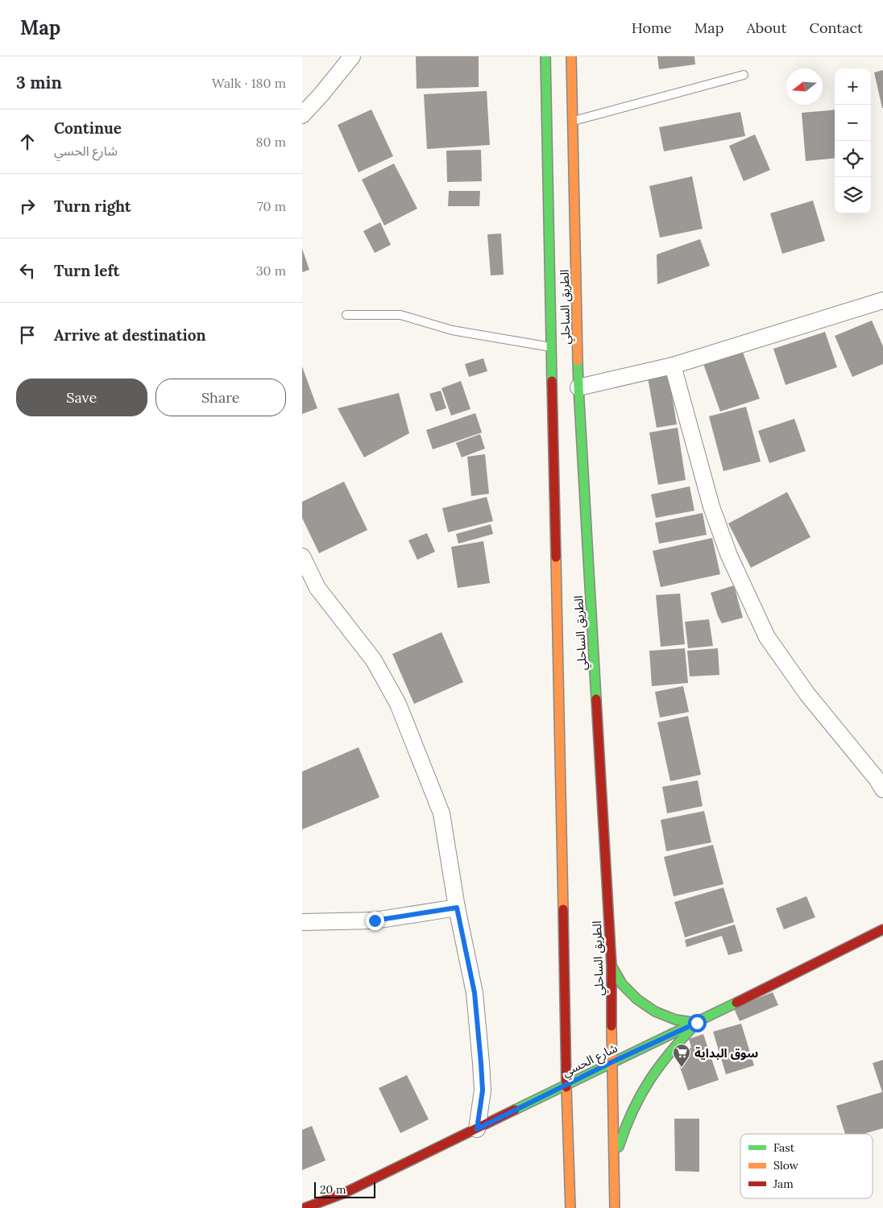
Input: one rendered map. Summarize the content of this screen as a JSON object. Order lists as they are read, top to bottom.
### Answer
{
  "streets": {
    "main road": ["الطريق الساحلي", "شارع الحسي"]
  },
  "crossings": [
    ["الطريق الساحلي", "شارع الحسي"]
  ],
  "places": {
    "supermarket": ["سوق البداية"]
  },
  "legend": ["Fast", "Slow", "Jam"],
  "scale_bar": "20 m",
  "north": "left",
  "page": {
    "header": "Map",
    "nav": [
      "Home",
      "Map",
      "About",
      "Contact"
    ],
    "heading": ["3 min", "Walk · 180 m"],
    "map_buttons": ["+", "−"],
    "list": [
      ["Continue", "شارع الحسي", "80 m"],
      ["Turn right", "70 m"],
      ["Turn left", "30 m"],
      "Arrive at destination"
    ],
    "buttons": ["Save", "Share"],
    "scale": "20 m"
  }
}
